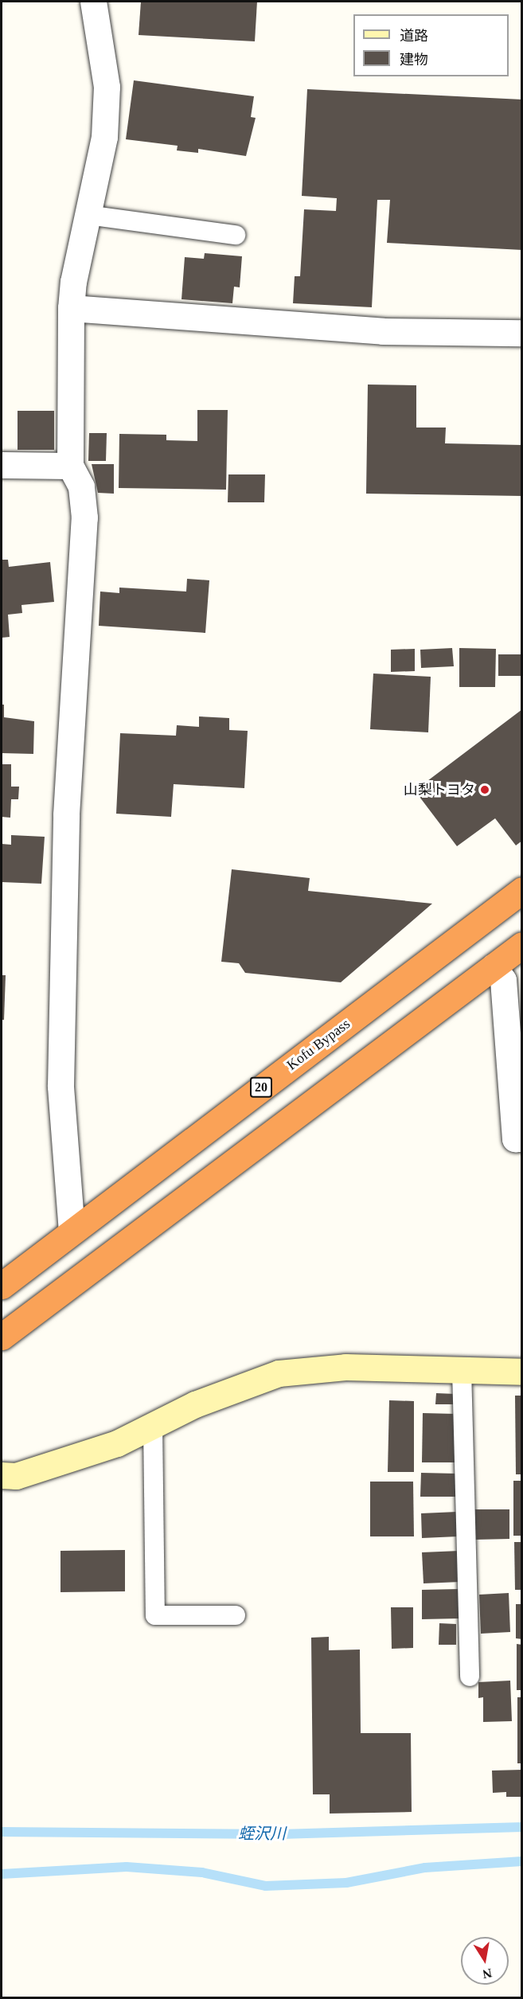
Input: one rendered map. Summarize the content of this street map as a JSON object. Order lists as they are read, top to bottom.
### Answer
{
  "streets": {
    "highway": ["Kofu Bypass", "20"]
  },
  "water": ["蛭沢川"],
  "places": ["山梨トヨタ"],
  "legend": ["道路", "建物"],
  "north": "bottom"
}
